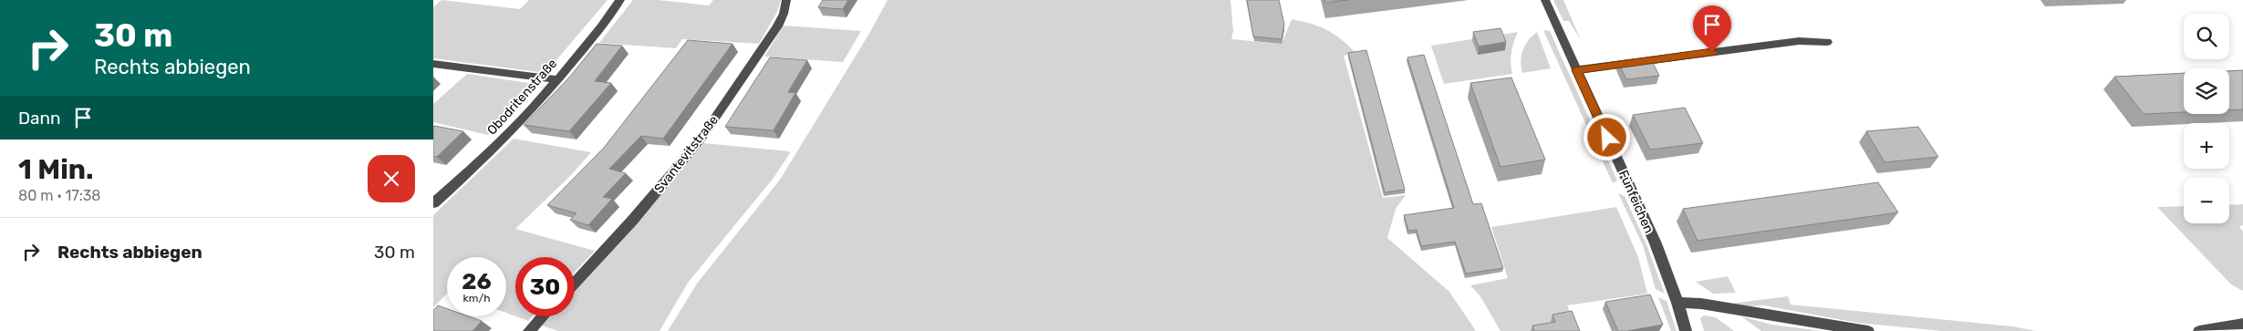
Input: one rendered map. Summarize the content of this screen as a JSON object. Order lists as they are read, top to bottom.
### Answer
{
  "streets": {
    "street": ["Obodritenstraße", "Svantevitstraße", "Fünfeichen"]
  },
  "page": {
    "turn": ["30 m", "Rechts abbiegen"],
    "map_buttons": ["+", "−"],
    "then": "Dann",
    "heading": ["1 Min.", "80 m · 17:38"],
    "list": [
      {
        "name": "Rechts abbiegen",
        "value": "30 m"
      }
    ],
    "speed": "26 km/h",
    "limit": "30"
  }
}
